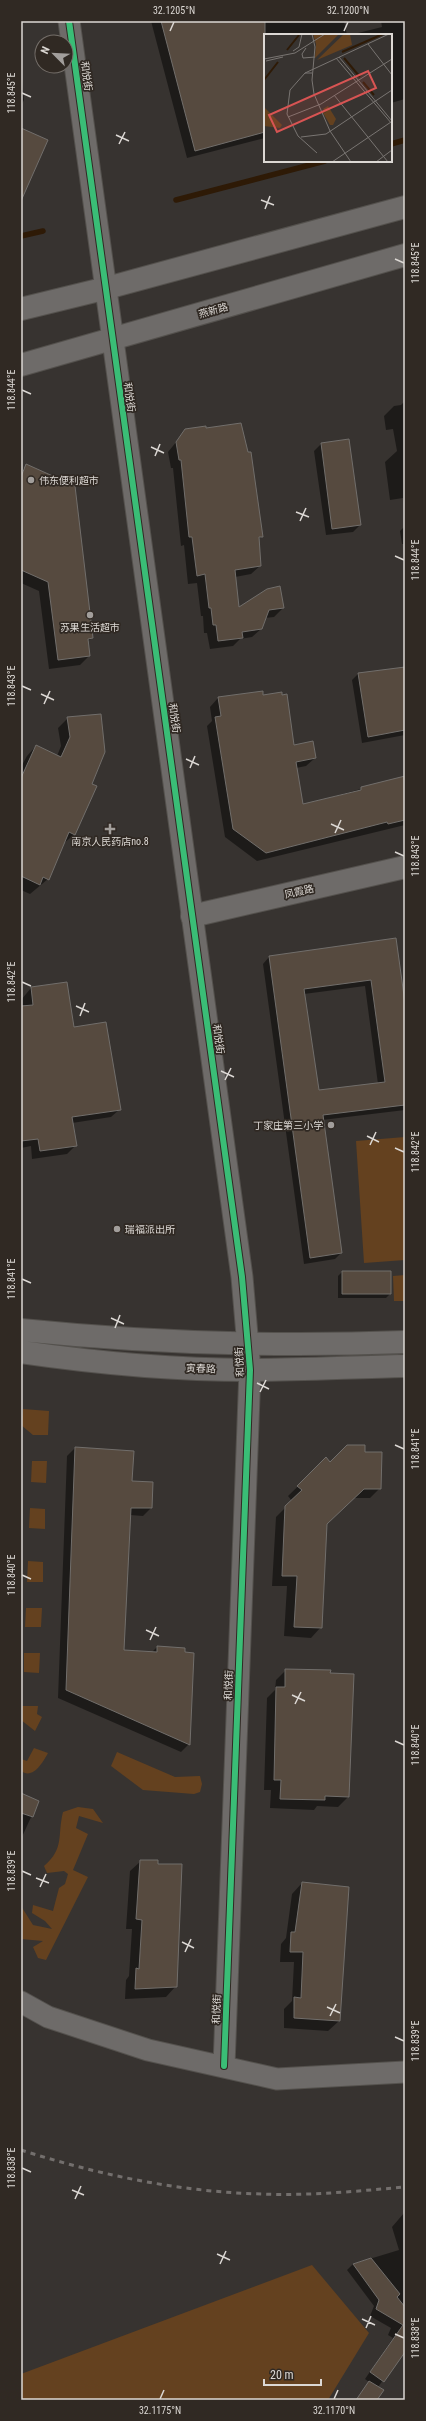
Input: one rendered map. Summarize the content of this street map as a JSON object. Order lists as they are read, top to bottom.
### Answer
{
  "streets": {
    "street": [
      "和悦街",
      "燕新路",
      "凤霞路",
      "寅春路"
    ]
  },
  "crossings": [
    ["和悦街", "燕新路"],
    ["和悦街", "凤霞路"],
    ["和悦街", "寅春路"]
  ],
  "places": {
    "other": [
      "伟东便利超市",
      "苏果生活超市",
      "丁家庄第三小学",
      "瑞福派出所"
    ],
    "health": ["南京人民药店no.8"]
  },
  "scale_bar": "20 m",
  "north": "top left",
  "coordinates": [
    "32.1205°N",
    "32.1200°N",
    "118.845°E",
    "118.844°E",
    "118.843°E",
    "118.842°E",
    "118.841°E",
    "118.840°E",
    "118.839°E",
    "118.838°E",
    "32.1175°N",
    "32.1170°N"
  ]
}
